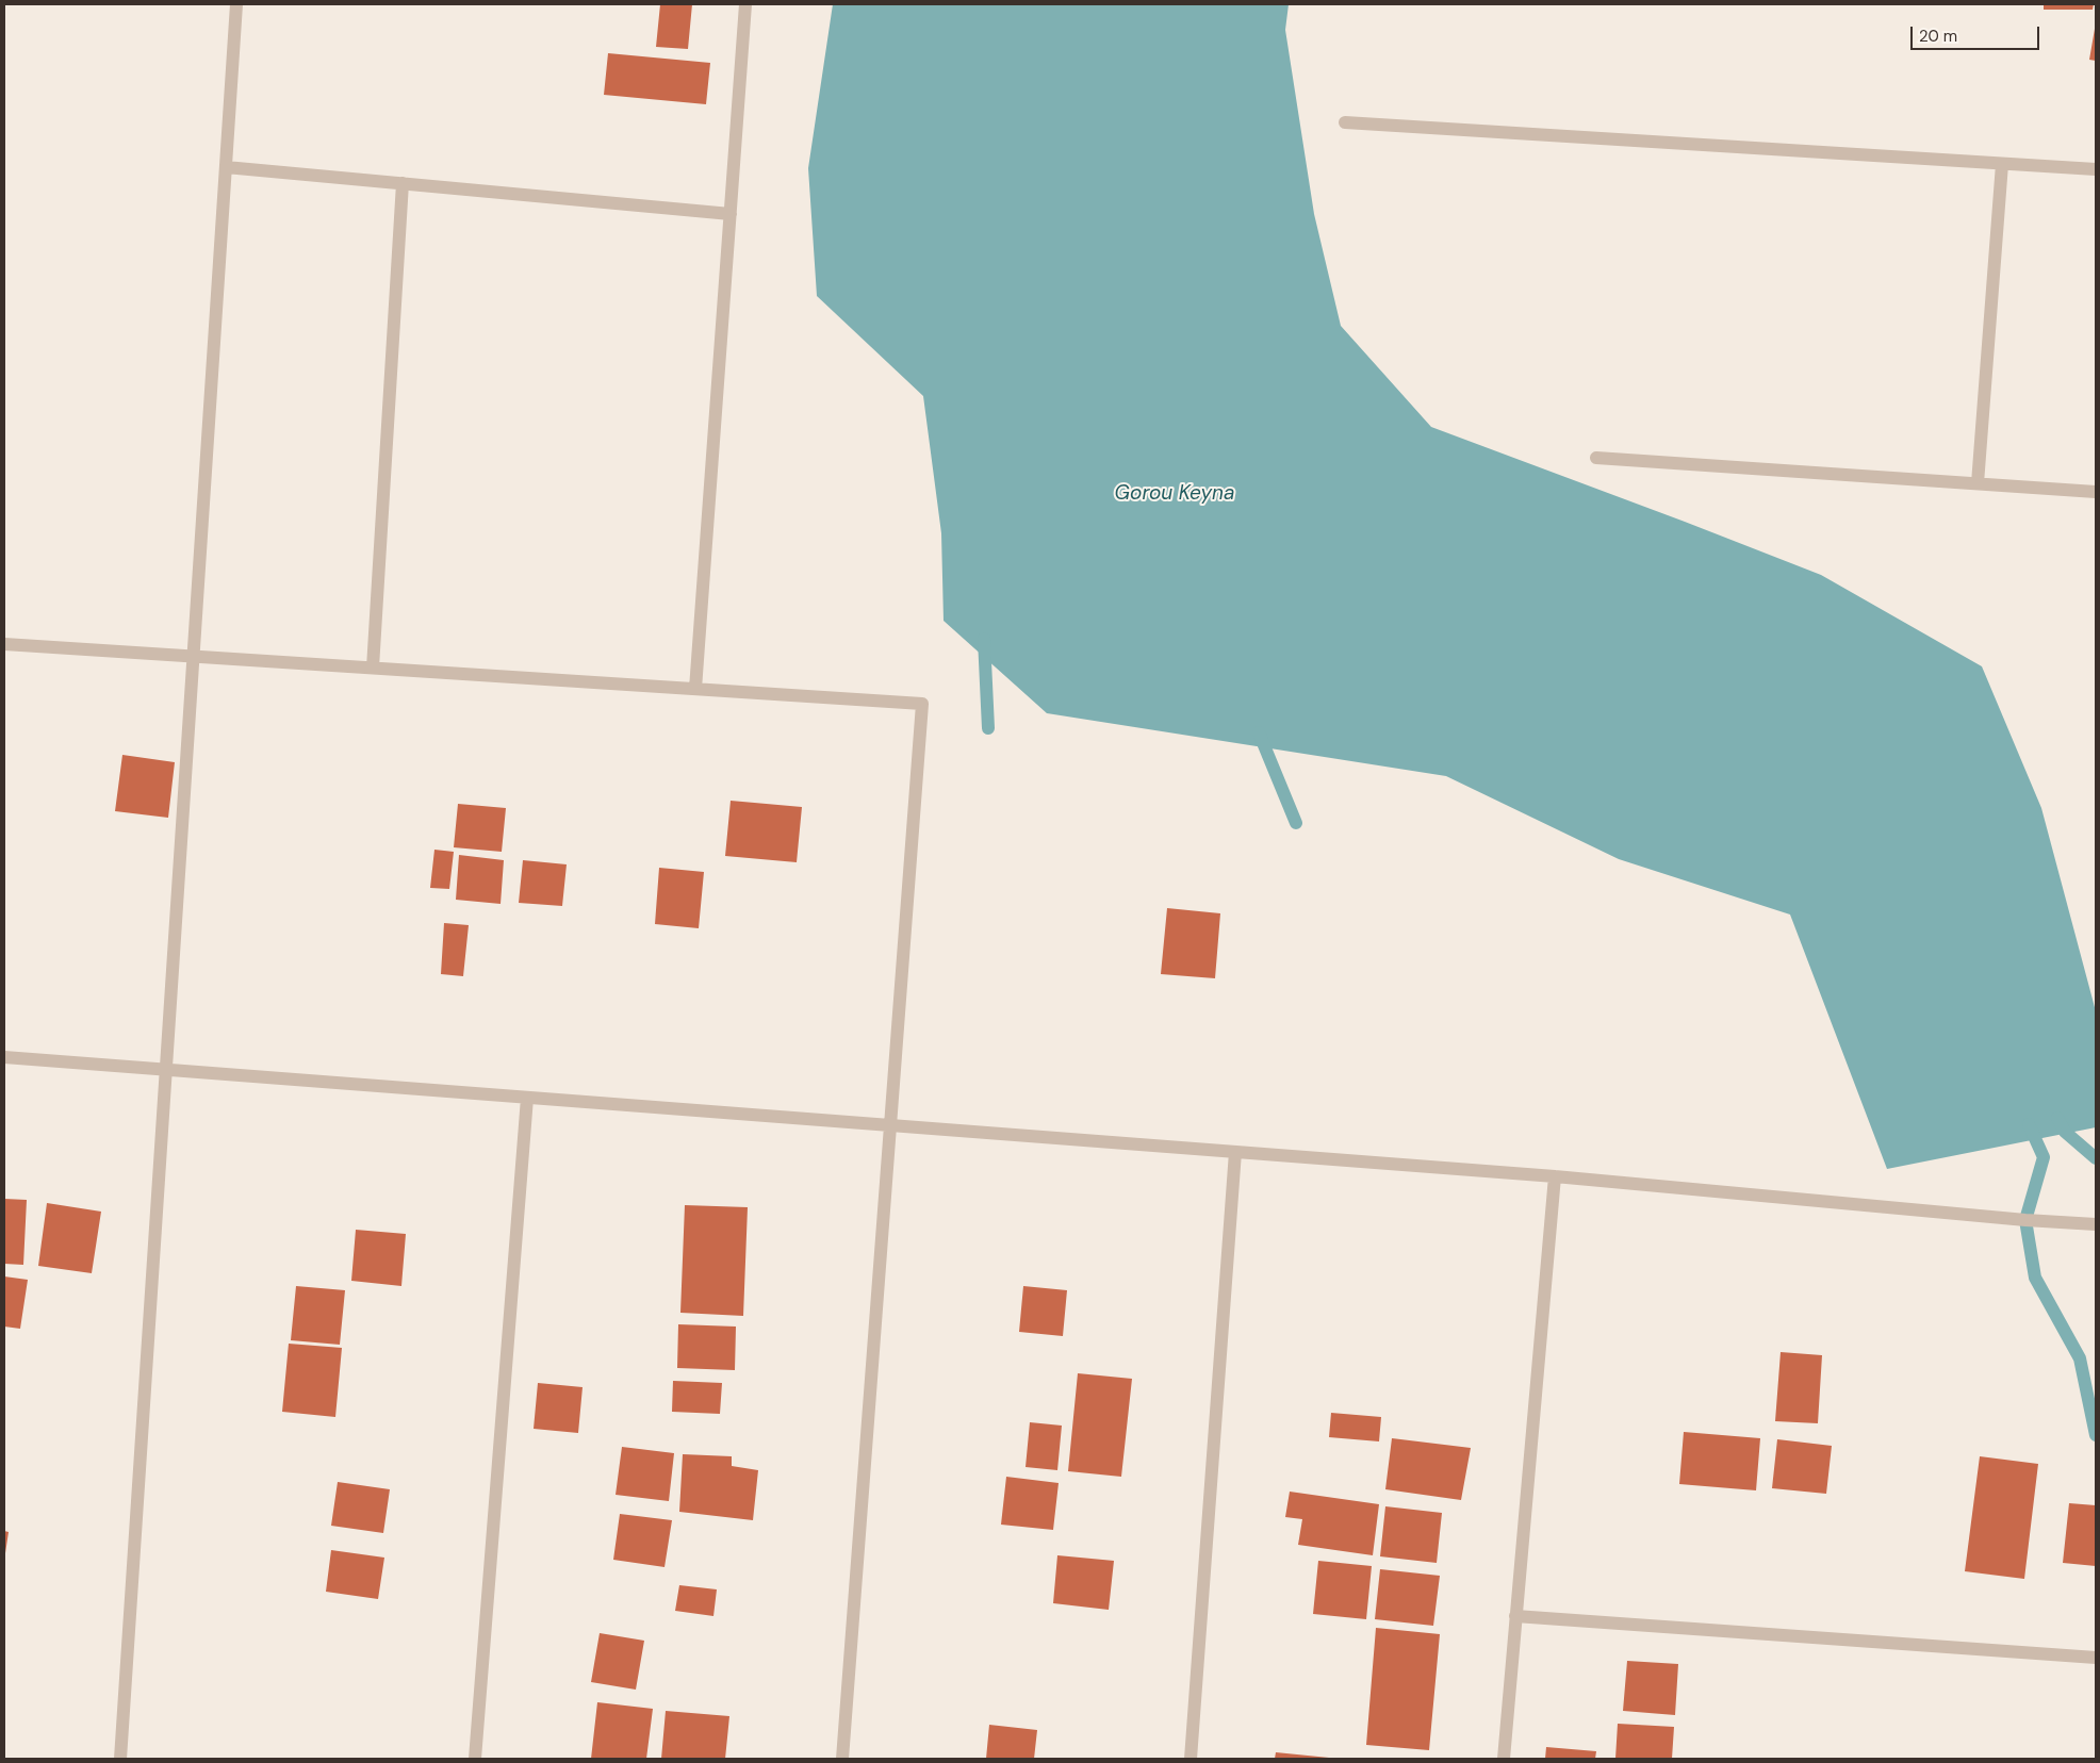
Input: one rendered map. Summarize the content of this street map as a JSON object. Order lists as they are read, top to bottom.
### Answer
{
  "water": ["Gorou Keyna"],
  "scale_bar": "20 m"
}
